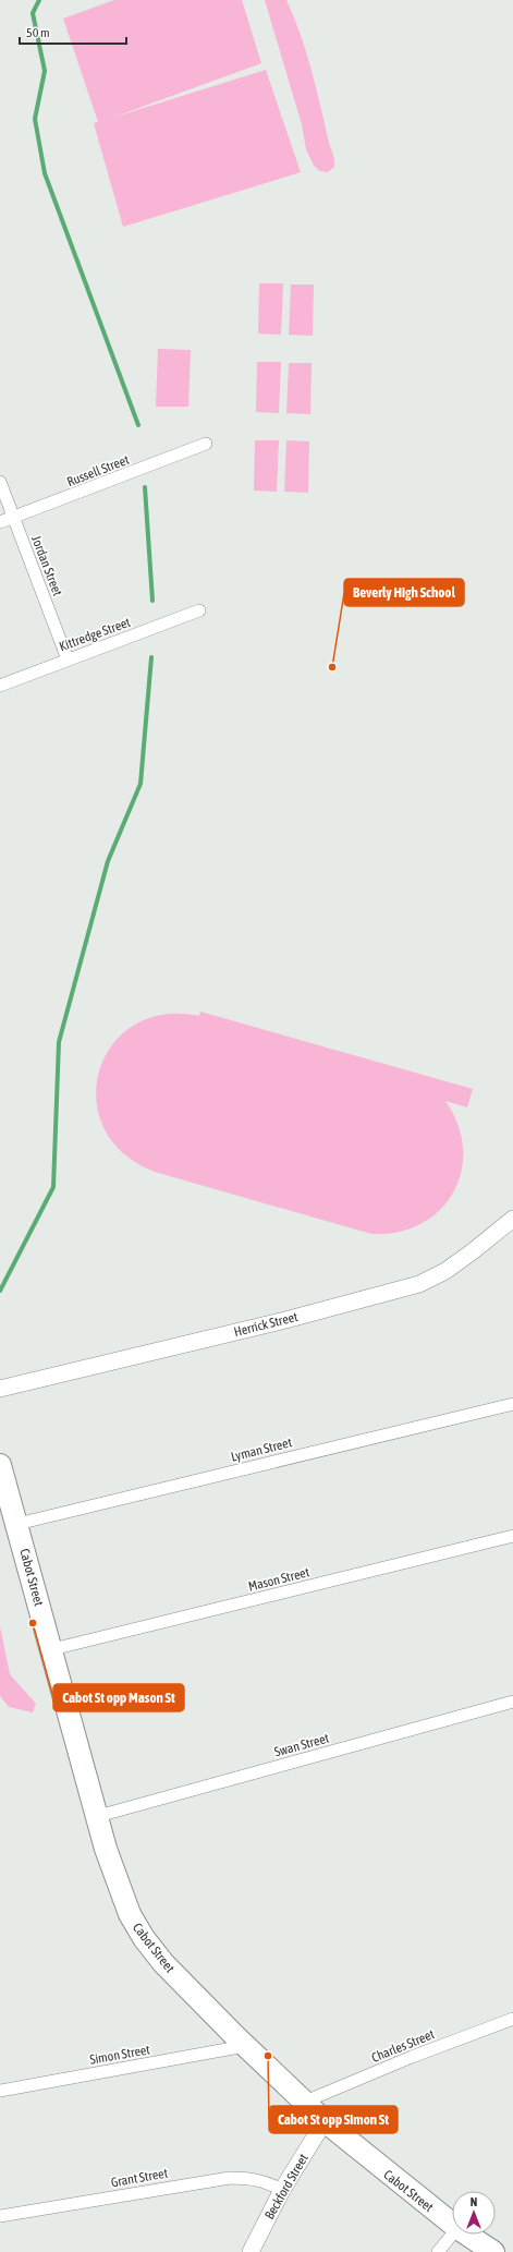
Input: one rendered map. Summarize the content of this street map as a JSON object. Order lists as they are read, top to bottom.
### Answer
{
  "streets": {
    "highway": ["Cabot Street"],
    "street": [
      "Russell Street",
      "Jordan Street",
      "Kittredge Street",
      "Herrick Street",
      "Lyman Street",
      "Mason Street",
      "Swan Street",
      "Charles Street",
      "Simon Street",
      "Grant Street",
      "Beckford Street"
    ]
  },
  "crossings": [
    ["Russell Street", "Jordan Street"],
    ["Jordan Street", "Kittredge Street"],
    ["Lyman Street", "Cabot Street"],
    ["Cabot Street", "Mason Street"],
    ["Cabot Street", "Swan Street"],
    ["Cabot Street", "Charles Street"],
    ["Cabot Street", "Simon Street"],
    ["Cabot Street", "Beckford Street"],
    ["Grant Street", "Beckford Street"]
  ],
  "places": ["Beverly High School", "Cabot St opp Mason St", "Cabot St opp Simon St"],
  "scale_bar": "50 m",
  "north": "top"
}
